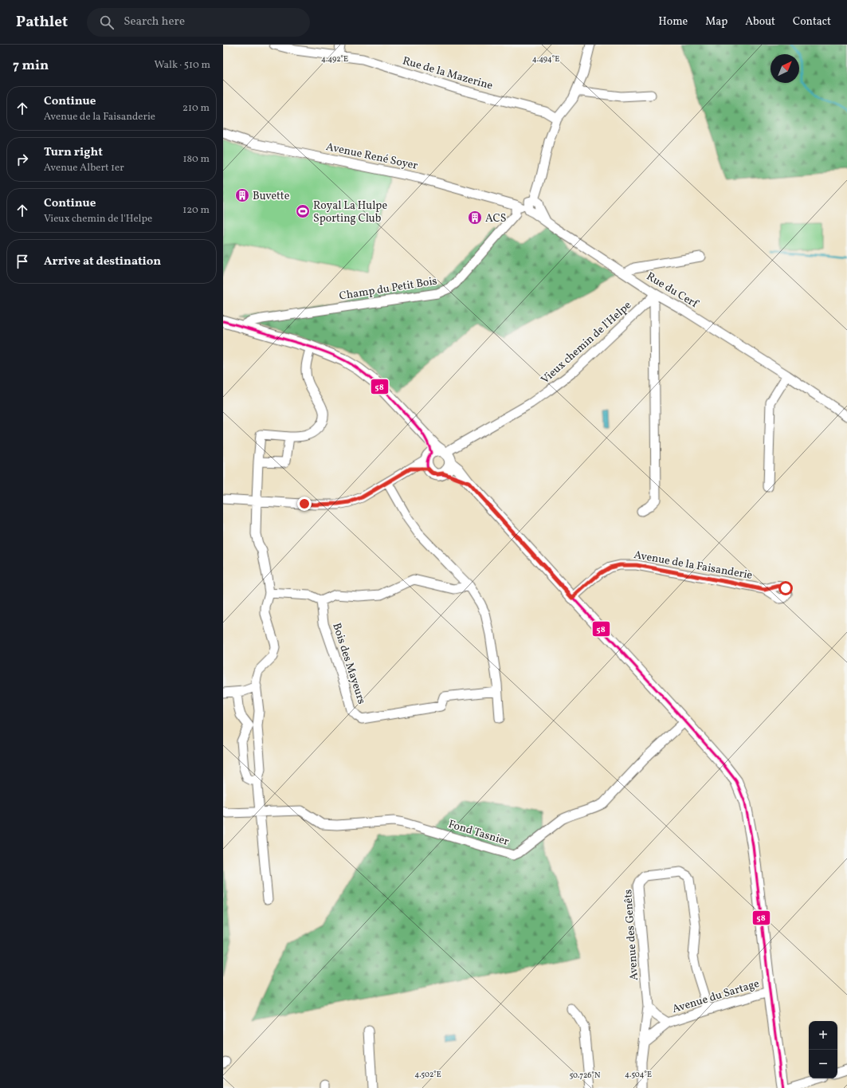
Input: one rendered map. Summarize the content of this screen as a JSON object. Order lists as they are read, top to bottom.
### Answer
{
  "streets": {
    "street": [
      "Rue de la Mazerine",
      "Avenue René Soyer",
      "Champ du Petit Bois",
      "Rue du Cerf",
      "Vieux chemin de l'Helpe",
      "Avenue de la Faisanderie",
      "Bois des Mayeurs",
      "Fond Tasnier",
      "Avenue des Genêts",
      "Avenue du Sartage"
    ]
  },
  "crossings": [
    ["Avenue René Soyer", "Champ du Petit Bois"],
    ["Avenue René Soyer", "Rue du Cerf"],
    ["Rue du Cerf", "Vieux chemin de l'Helpe"],
    ["Avenue des Genêts", "Avenue du Sartage"]
  ],
  "places": {
    "building": ["Buvette", "ACS"],
    "sports": ["Royal La Hulpe Sporting Club"]
  },
  "lines": ["transit line 58"],
  "north": "top right",
  "page": {
    "header": "Pathlet",
    "search": "Search here",
    "nav": [
      "Home",
      "Map",
      "About",
      "Contact"
    ],
    "heading": ["7 min", "Walk · 510 m"],
    "list": [
      ["Continue", "Avenue de la Faisanderie", "210 m"],
      ["Turn right", "Avenue Albert 1er", "180 m"],
      ["Continue", "Vieux chemin de l'Helpe", "120 m"],
      "Arrive at destination"
    ],
    "map_buttons": ["+", "−"]
  },
  "coordinates": [
    "4.492°E",
    "4.494°E",
    "4.502°E",
    "4.504°E",
    "50.726°N"
  ]
}
